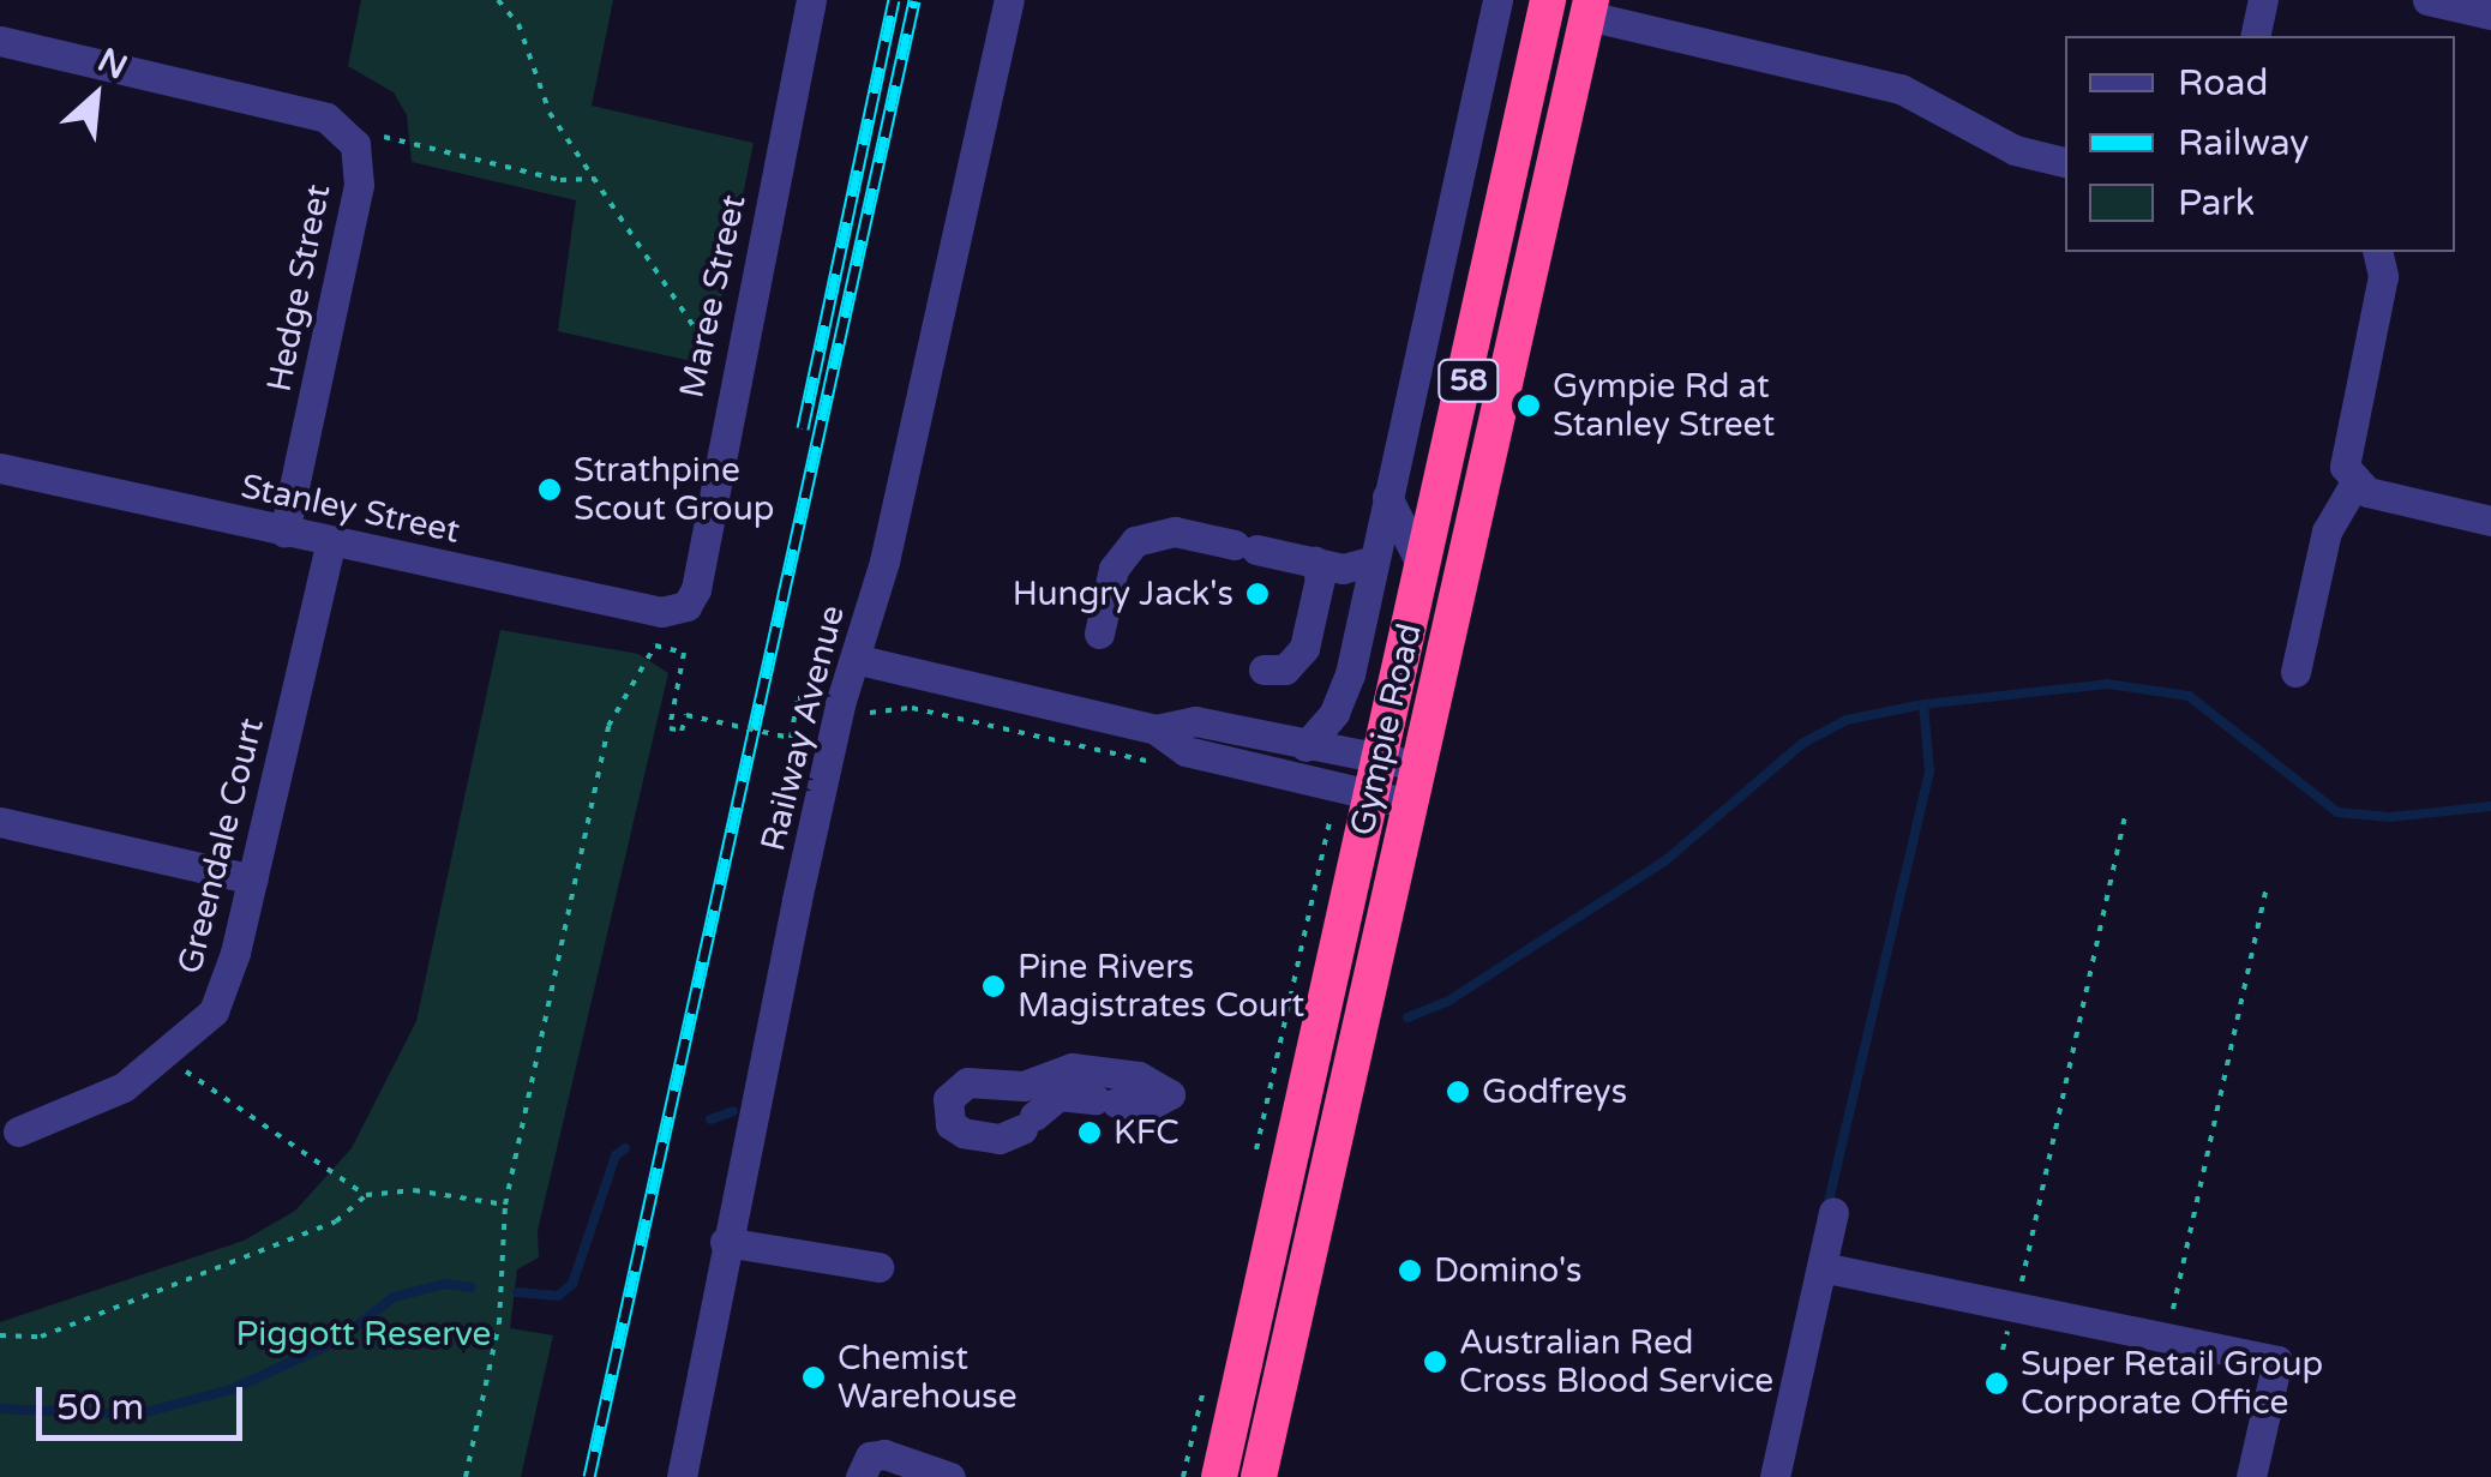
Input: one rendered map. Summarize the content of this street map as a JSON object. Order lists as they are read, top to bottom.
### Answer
{
  "streets": {
    "highway": ["58", "Gympie Road"],
    "street": [
      "Hedge Street",
      "Maree Street",
      "Stanley Street",
      "Railway Avenue",
      "Greendale Court"
    ]
  },
  "crossings": [
    ["Hedge Street", "Stanley Street"],
    ["Maree Street", "Stanley Street"],
    ["Stanley Street", "Greendale Court"]
  ],
  "parks": ["Piggott Reserve"],
  "places": [
    "Gympie Rd at Stanley Street",
    "Strathpine Scout Group",
    "Hungry Jack's",
    "Pine Rivers Magistrates Court",
    "Godfreys",
    "KFC",
    "Domino's",
    "Australian Red Cross Blood Service",
    "Chemist Warehouse",
    "Super Retail Group Corporate Office"
  ],
  "legend": ["Road", "Railway", "Park"],
  "scale_bar": "50 m",
  "north": "top right"
}
